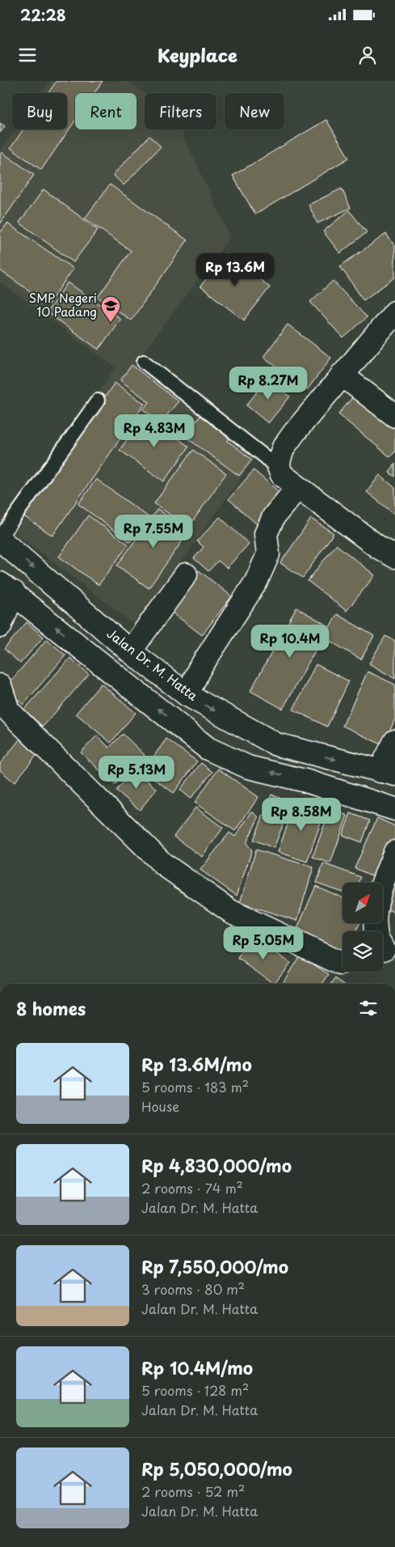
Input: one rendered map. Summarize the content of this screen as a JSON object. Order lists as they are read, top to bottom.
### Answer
{
  "streets": {
    "street": ["Jalan Dr. M. Hatta"]
  },
  "places": {
    "school or university": ["SMP Negeri 10 Padang"]
  },
  "north": "top right",
  "page": {
    "status": "22:28",
    "header": "Keyplace",
    "chip": [
      "Buy",
      "Rent",
      "Filters",
      "New"
    ],
    "price": [
      "Rp 13.6M",
      "Rp 8.27M",
      "Rp 4.83M",
      "Rp 7.55M",
      "Rp 10.4M",
      "Rp 5.13M",
      "Rp 8.58M",
      "Rp 5.05M"
    ],
    "heading": "8 homes",
    "list": [
      {
        "name": "Rp 13.6M/mo",
        "note": "5 rooms · 183 m² · House"
      },
      {
        "name": "Rp 4,830,000/mo",
        "note": "2 rooms · 74 m² · Jalan Dr. M. Hatta"
      },
      {
        "name": "Rp 7,550,000/mo",
        "note": "3 rooms · 80 m² · Jalan Dr. M. Hatta"
      },
      {
        "name": "Rp 10.4M/mo",
        "note": "5 rooms · 128 m² · Jalan Dr. M. Hatta"
      },
      {
        "name": "Rp 5,050,000/mo",
        "note": "2 rooms · 52 m² · Jalan Dr. M. Hatta"
      }
    ]
  }
}
